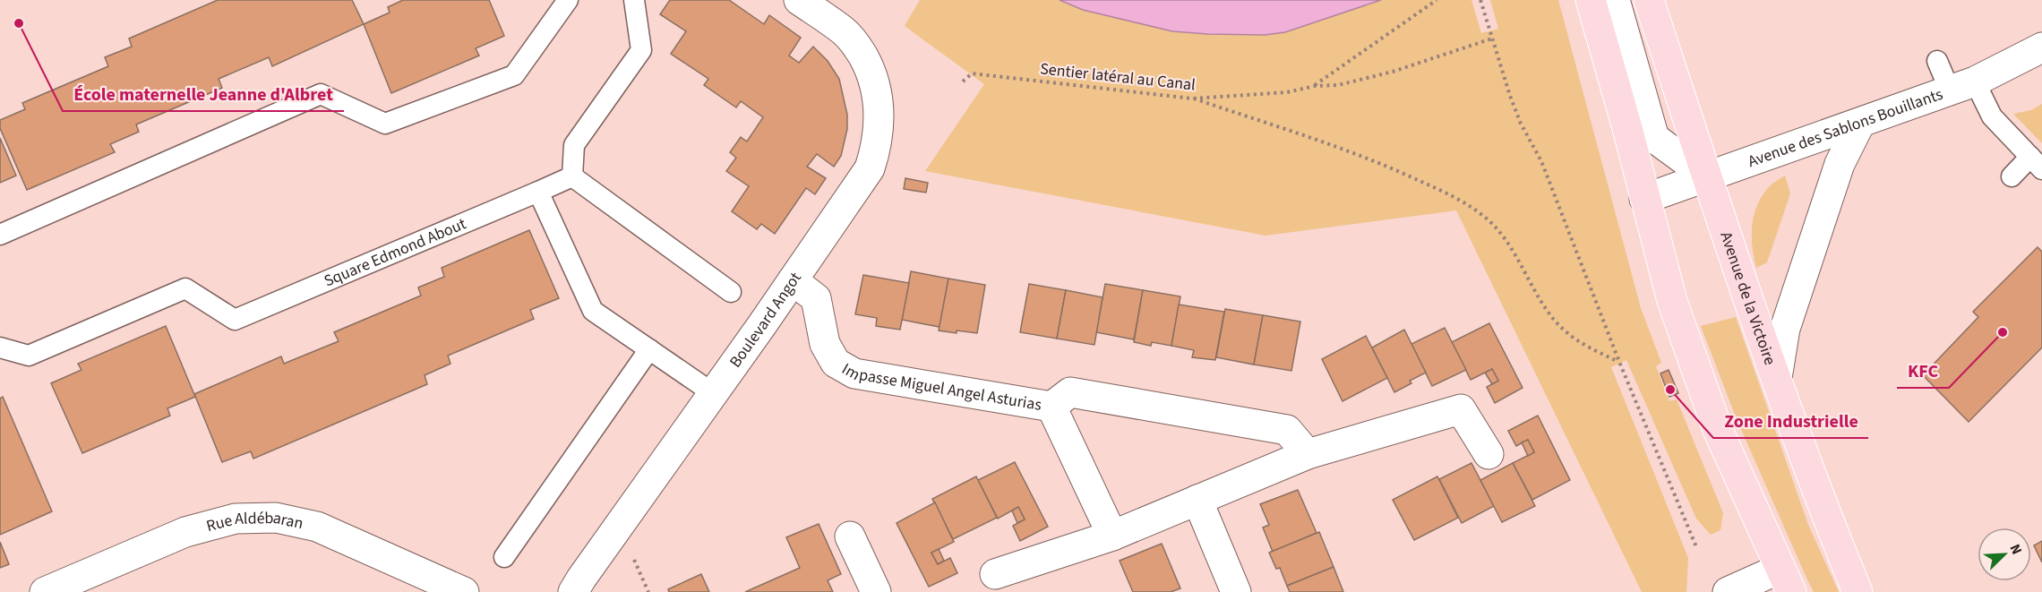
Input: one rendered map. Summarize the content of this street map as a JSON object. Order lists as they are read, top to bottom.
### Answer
{
  "streets": {
    "main road": ["Avenue de la Victoire"],
    "street": [
      "Avenue des Sablons Bouillants",
      "Boulevard Angot",
      "Impasse Miguel Angel Asturias",
      "Rue Aldébaran"
    ],
    "lane": ["Square Edmond About"],
    "path": ["Sentier latéral au Canal"]
  },
  "crossings": [
    ["Avenue des Sablons Bouillants", "Avenue de la Victoire"],
    ["Boulevard Angot", "Impasse Miguel Angel Asturias"]
  ],
  "places": ["École maternelle Jeanne d'Albret", "KFC", "Zone Industrielle"],
  "north": "top right"
}
